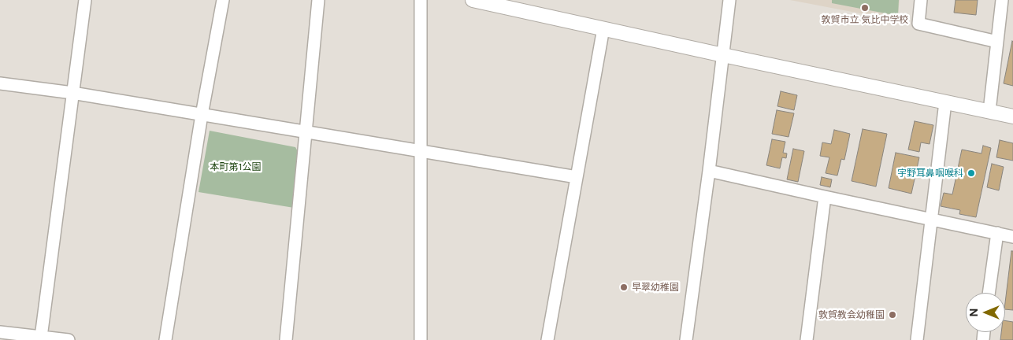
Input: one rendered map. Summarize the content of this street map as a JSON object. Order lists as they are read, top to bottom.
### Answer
{
  "parks": ["本町第1公園"],
  "places": [
    "敦賀市立 気比中学校",
    "宇野耳鼻咽喉科",
    "早翠幼稚園",
    "敦賀教会幼稚園"
  ],
  "north": "left"
}
